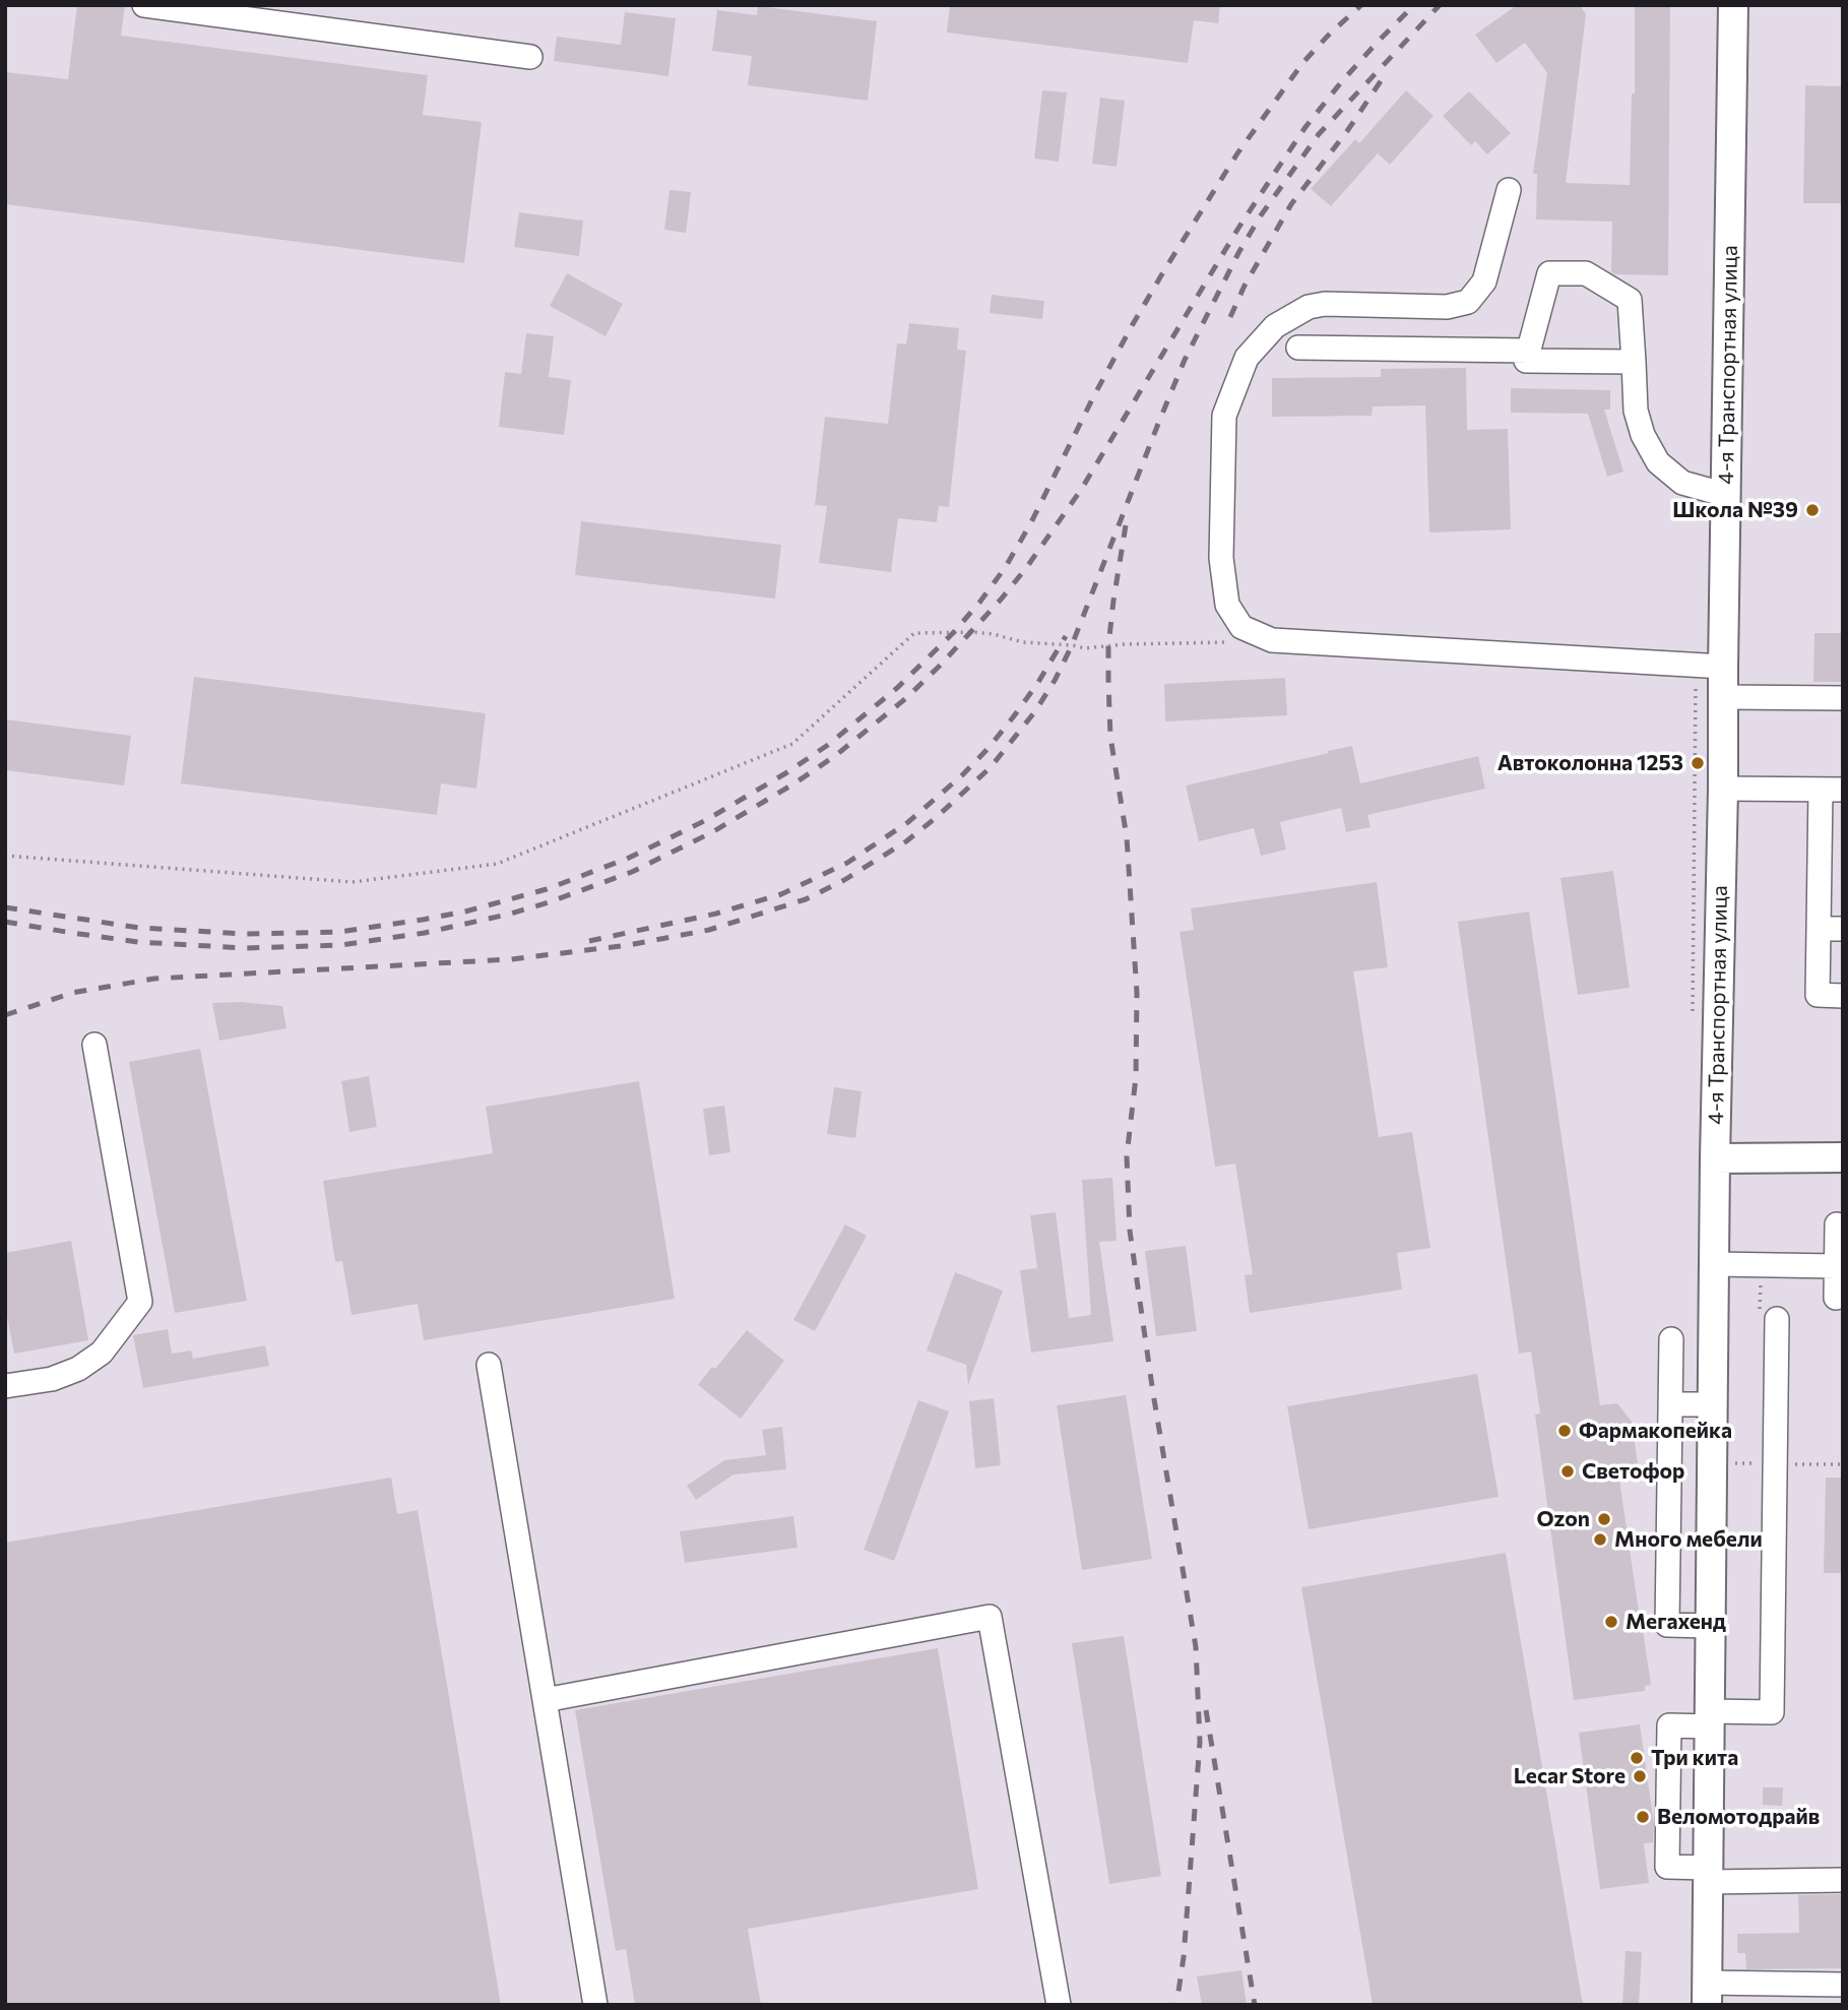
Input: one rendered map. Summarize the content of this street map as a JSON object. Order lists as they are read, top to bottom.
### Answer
{
  "streets": {
    "main road": ["4-я Транспортная улица"]
  },
  "places": [
    "Школа №39",
    "Автоколонна 1253",
    "Фармакопейка",
    "Светофор",
    "Ozon",
    "Много мебели",
    "Мегахенд",
    "Три кита",
    "Lecar Store",
    "Веломотодрайв"
  ]
}
